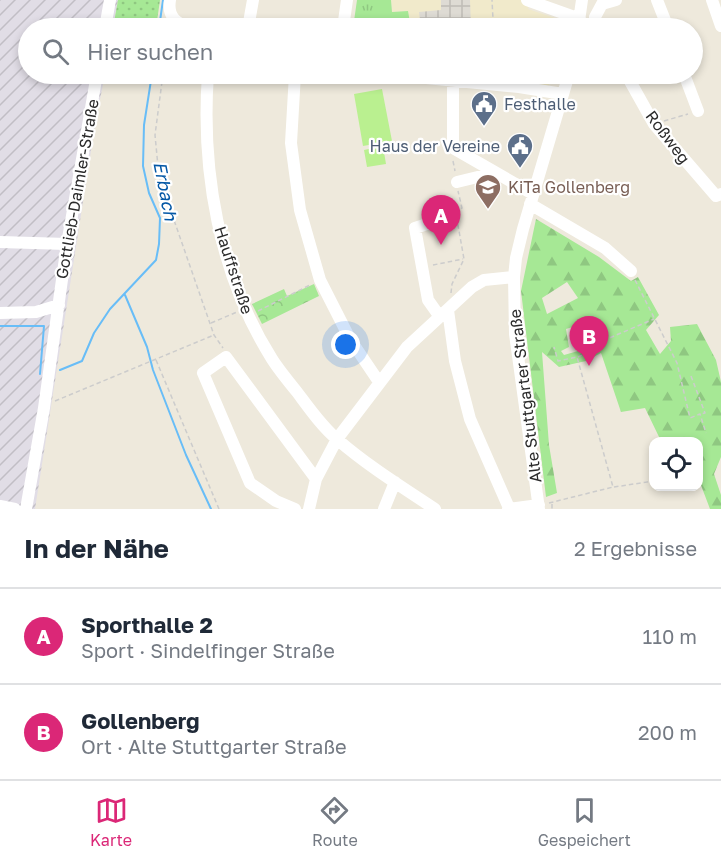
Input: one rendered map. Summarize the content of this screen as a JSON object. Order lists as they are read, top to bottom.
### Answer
{
  "streets": {
    "street": [
      "Roßweg",
      "Gottlieb-Daimler-Straße",
      "Hauffstraße",
      "Alte Stuttgarter Straße"
    ]
  },
  "water": ["Erbach"],
  "places": {
    "public building": ["Festhalle", "Haus der Vereine"],
    "school or university": ["KiTa Gollenberg"]
  },
  "page": {
    "search": "Hier suchen",
    "pins": ["A", "B"],
    "heading": ["In der Nähe", "2 Ergebnisse"],
    "list": [
      {
        "mark": "A",
        "name": "Sporthalle 2",
        "note": "Sport · Sindelfinger Straße",
        "value": "110 m"
      },
      {
        "mark": "B",
        "name": "Gollenberg",
        "note": "Ort · Alte Stuttgarter Straße",
        "value": "200 m"
      }
    ],
    "nav": ["Karte", "Route", "Gespeichert"]
  }
}
